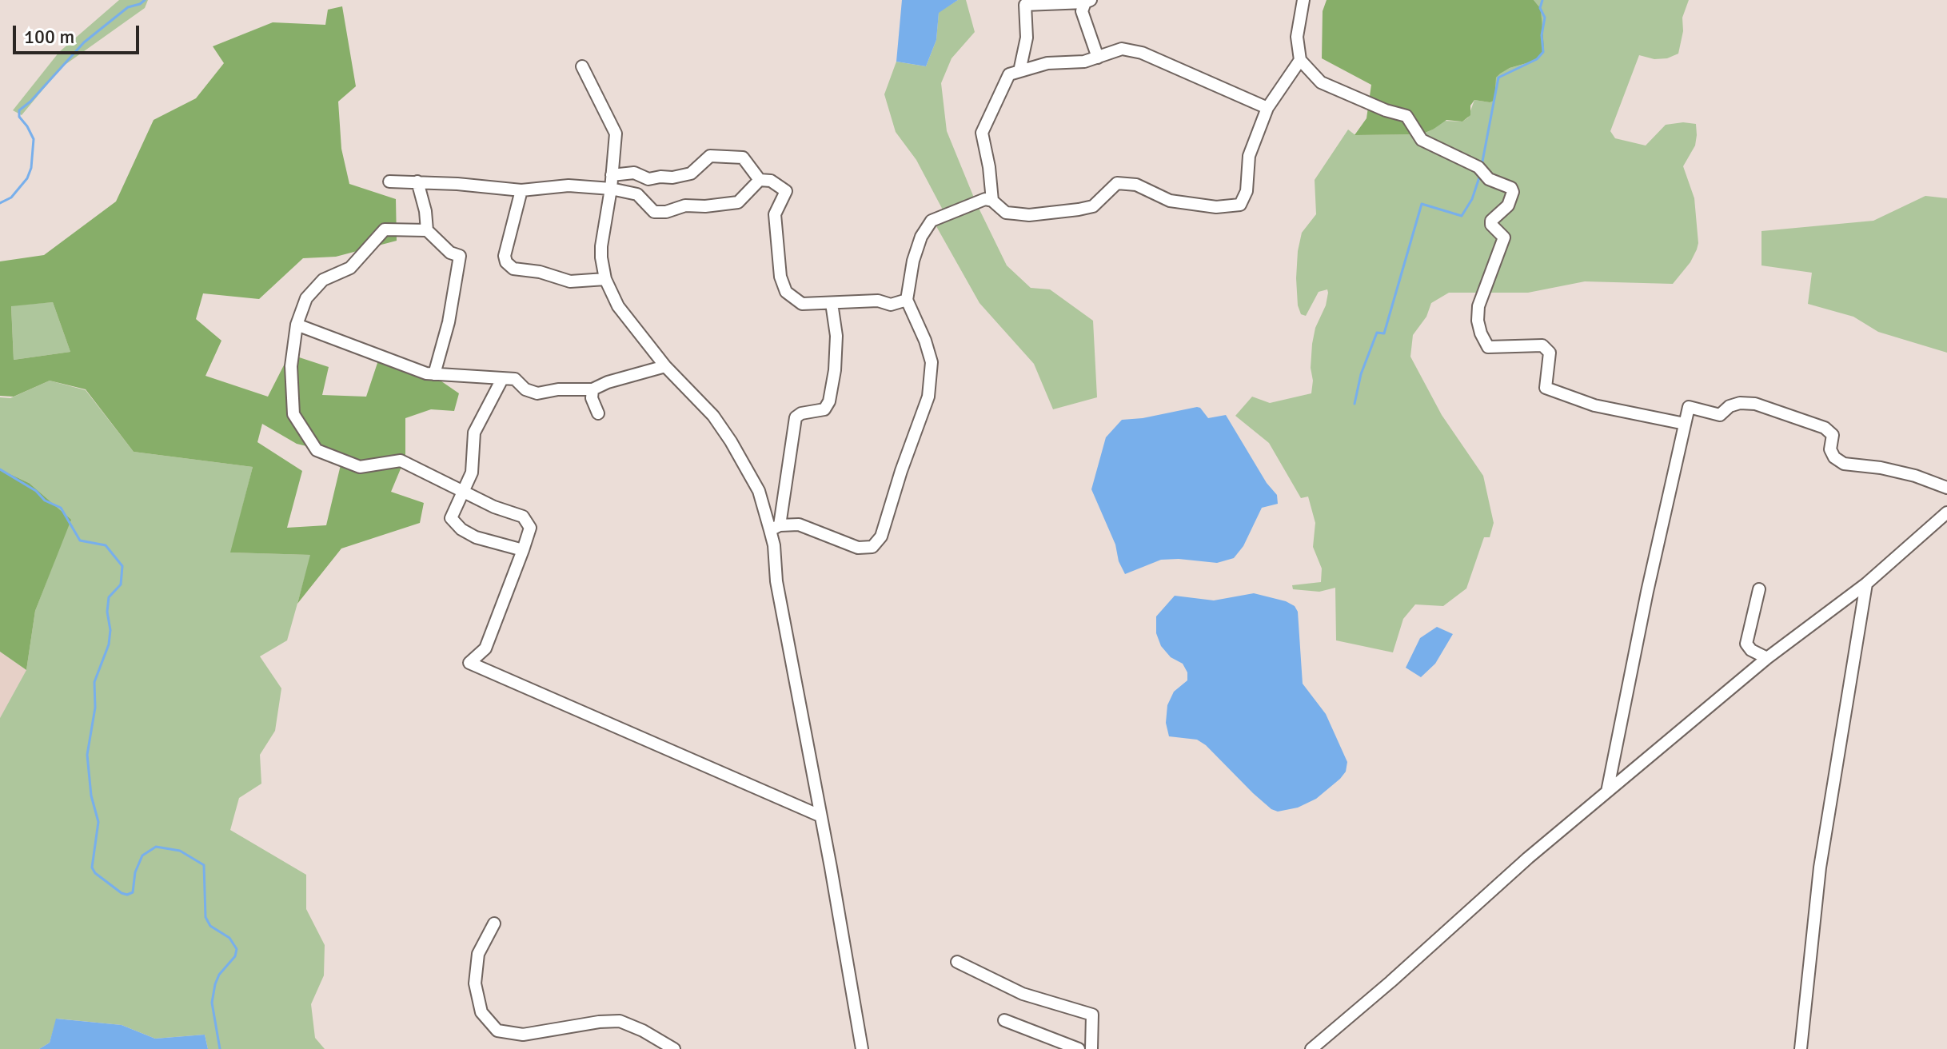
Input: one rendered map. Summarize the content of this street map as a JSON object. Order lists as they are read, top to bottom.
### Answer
{
  "scale_bar": "100 m"
}
